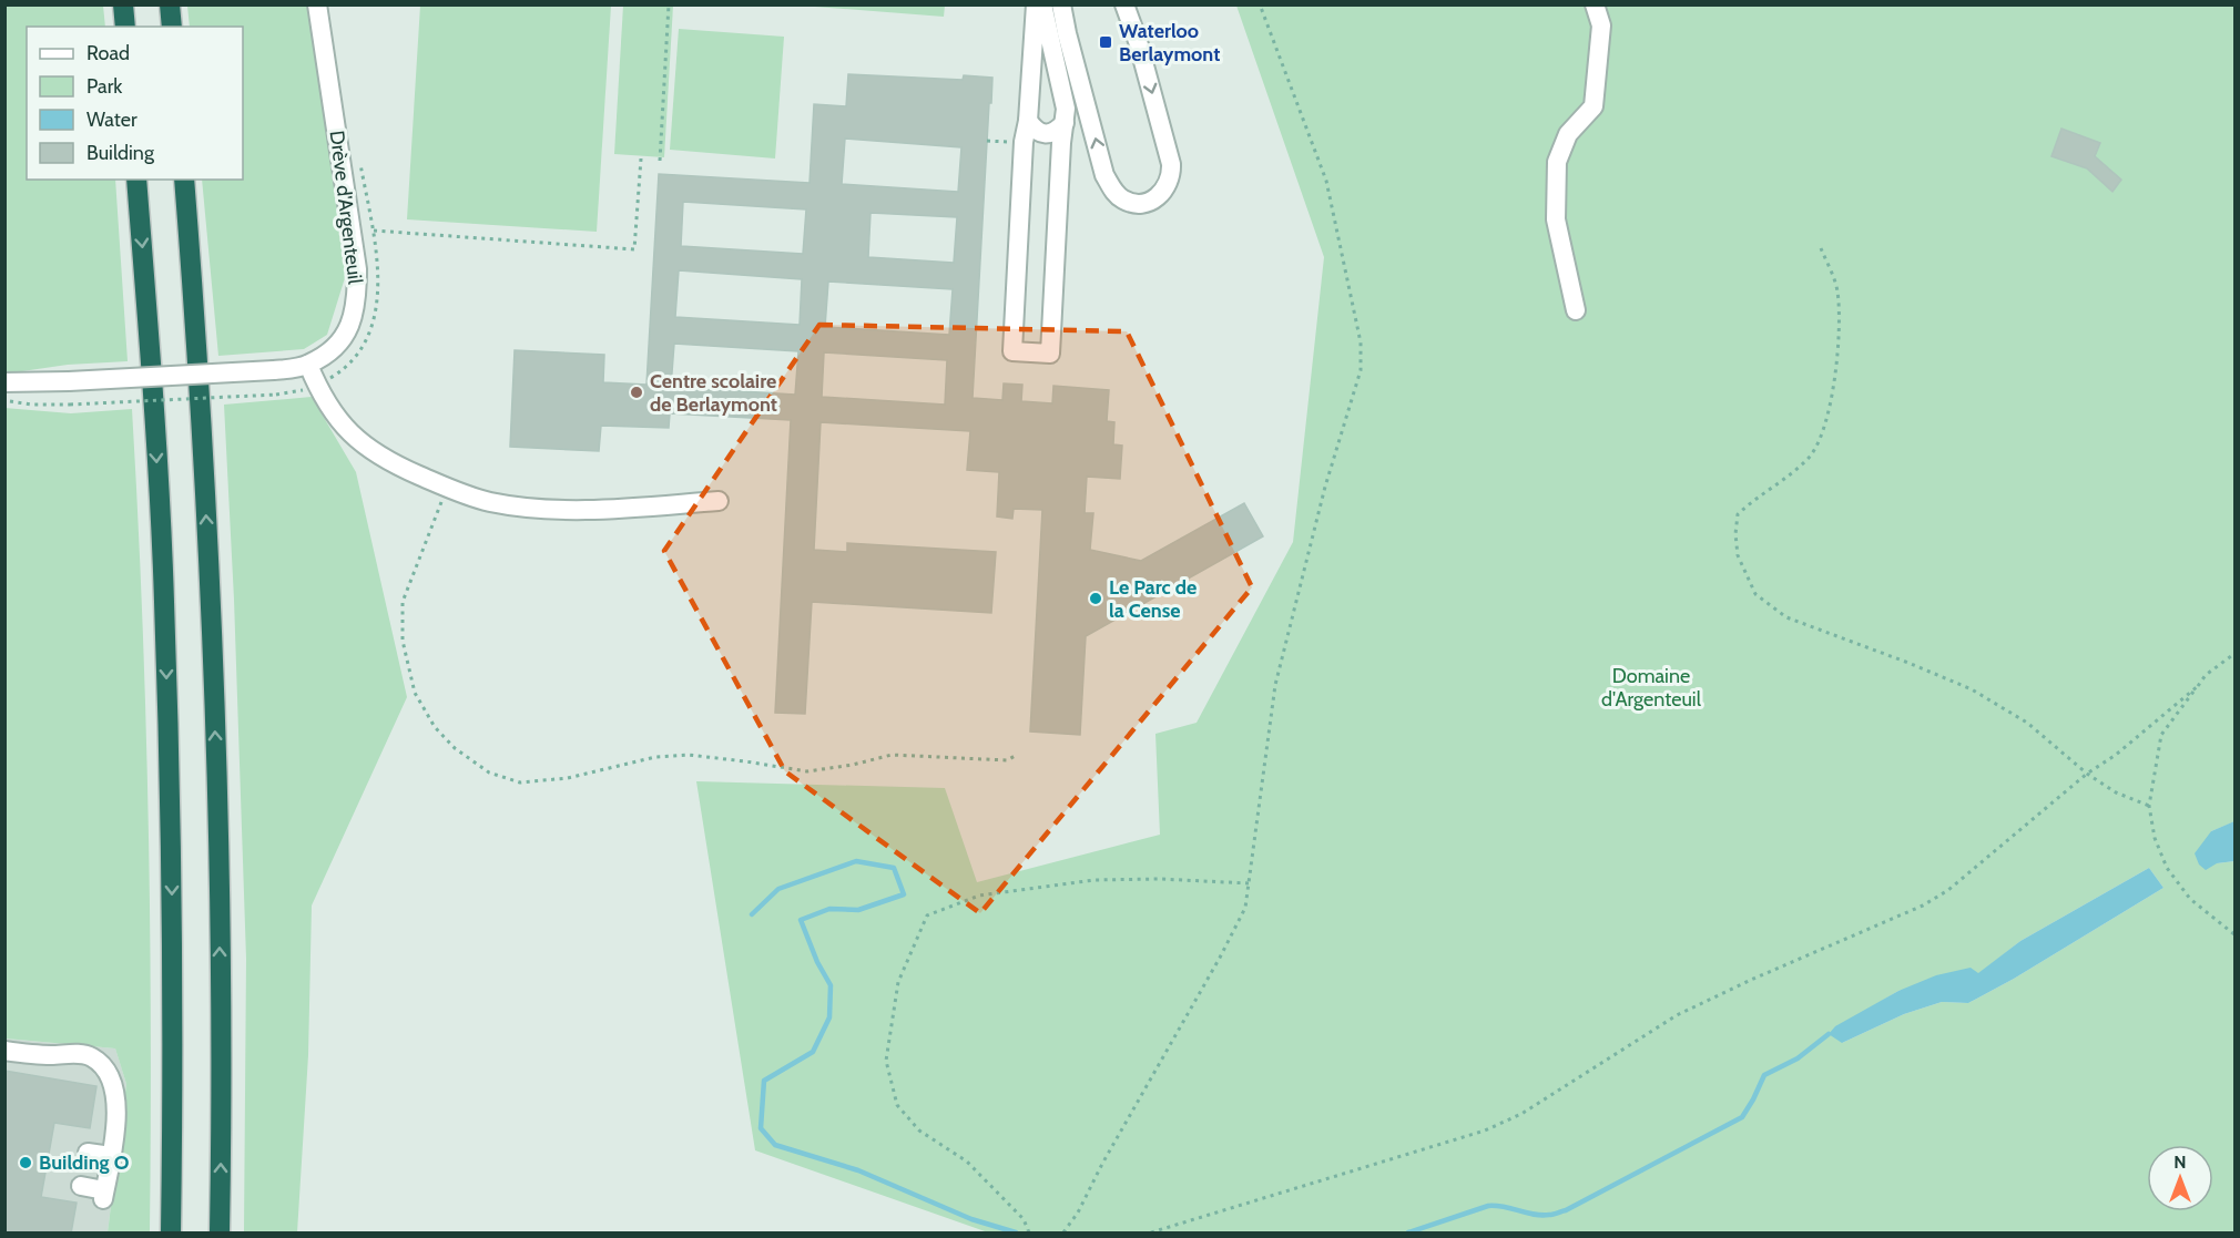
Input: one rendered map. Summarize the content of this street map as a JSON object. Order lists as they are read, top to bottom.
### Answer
{
  "streets": {
    "street": ["Drève d'Argenteuil"]
  },
  "parks": ["Domaine d'Argenteuil"],
  "places": {
    "transit": ["Waterloo Berlaymont"],
    "other": ["Centre scolaire de Berlaymont", "Le Parc de la Cense", "Building O"]
  },
  "legend": [
    "Road",
    "Park",
    "Water",
    "Building"
  ],
  "north": "top"
}
